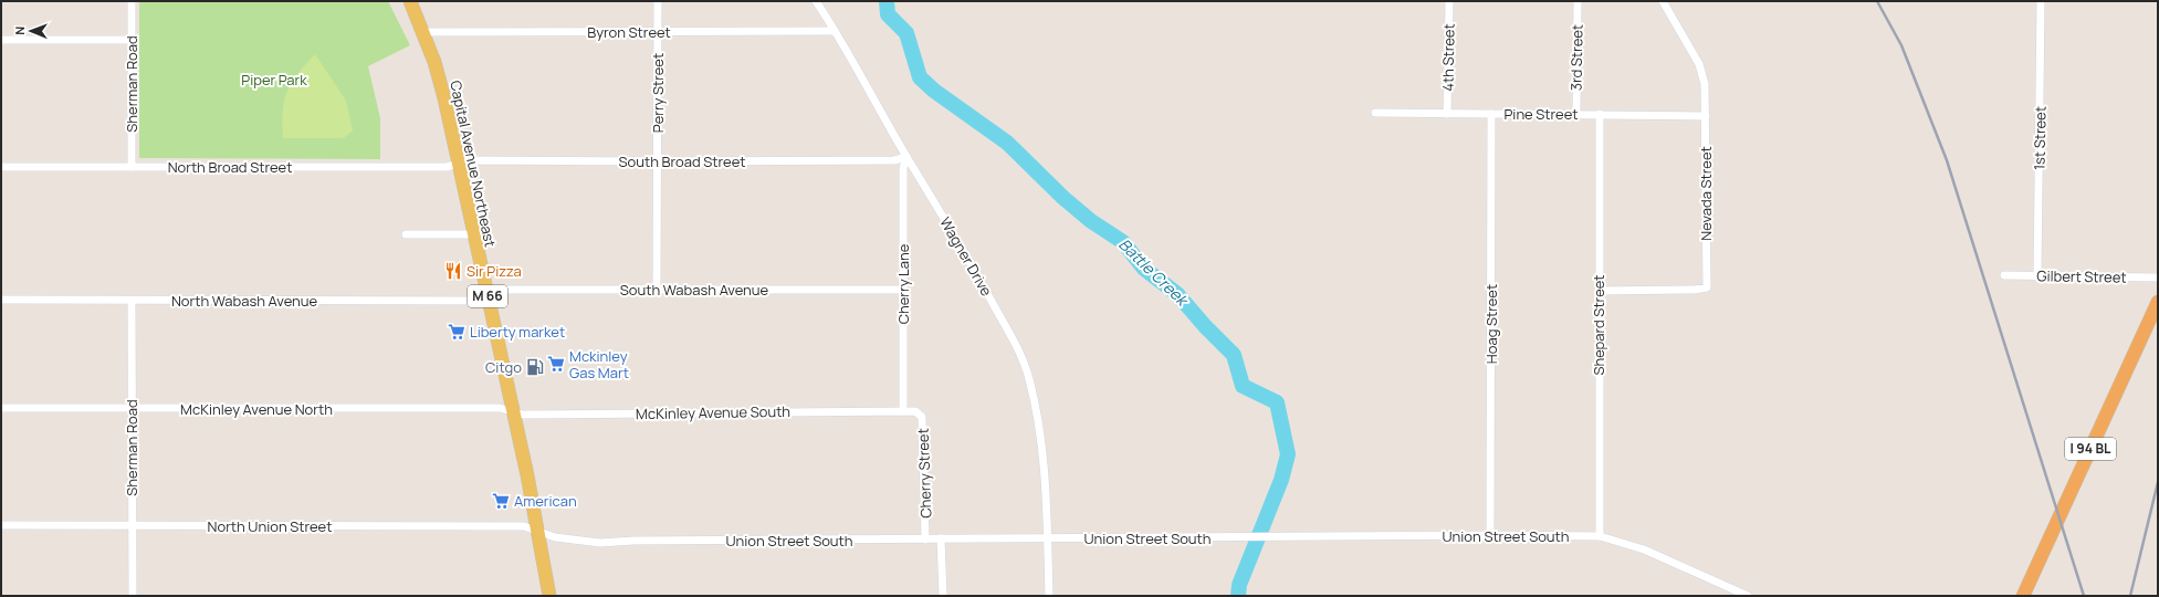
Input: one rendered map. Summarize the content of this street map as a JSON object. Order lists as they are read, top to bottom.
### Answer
{
  "streets": {
    "highway": ["I 94 BL"],
    "main road": ["Capital Avenue Northeast", "M 66"],
    "street": [
      "Byron Street",
      "4th Street",
      "3rd Street",
      "Sherman Road",
      "Perry Street",
      "Pine Street",
      "1st Street",
      "South Broad Street",
      "North Broad Street",
      "Nevada Street",
      "Wagner Drive",
      "Gilbert Street",
      "Cherry Lane",
      "South Wabash Avenue",
      "North Wabash Avenue",
      "Hoag Street",
      "Shepard Street",
      "McKinley Avenue North",
      "McKinley Avenue South",
      "Cherry Street",
      "North Union Street",
      "Union Street South"
    ]
  },
  "crossings": [
    ["Byron Street", "Perry Street"],
    ["Byron Street", "Capital Avenue Northeast"],
    ["Byron Street", "Wagner Drive"],
    ["4th Street", "Pine Street"],
    ["3rd Street", "Pine Street"],
    ["Sherman Road", "North Broad Street"],
    ["Sherman Road", "North Wabash Avenue"],
    ["Sherman Road", "McKinley Avenue North"],
    ["Sherman Road", "North Union Street"],
    ["Perry Street", "South Broad Street"],
    ["Perry Street", "South Wabash Avenue"],
    ["Pine Street", "Nevada Street"],
    ["Pine Street", "Hoag Street"],
    ["Pine Street", "Shepard Street"],
    ["1st Street", "Gilbert Street"],
    ["South Broad Street", "Capital Avenue Northeast"],
    ["South Broad Street", "North Broad Street"],
    ["South Broad Street", "Wagner Drive"],
    ["South Broad Street", "Cherry Lane"],
    ["Capital Avenue Northeast", "North Broad Street"],
    ["Capital Avenue Northeast", "South Wabash Avenue"],
    ["Capital Avenue Northeast", "North Wabash Avenue"],
    ["Capital Avenue Northeast", "McKinley Avenue North"],
    ["Capital Avenue Northeast", "McKinley Avenue South"],
    ["Capital Avenue Northeast", "North Union Street"],
    ["Capital Avenue Northeast", "Union Street South"],
    ["Nevada Street", "Shepard Street"],
    ["Wagner Drive", "Cherry Lane"],
    ["Wagner Drive", "Union Street South"],
    ["Cherry Lane", "South Wabash Avenue"],
    ["Cherry Lane", "McKinley Avenue South"],
    ["South Wabash Avenue", "North Wabash Avenue"],
    ["Hoag Street", "Union Street South"],
    ["Shepard Street", "Union Street South"],
    ["McKinley Avenue North", "McKinley Avenue South"],
    ["McKinley Avenue South", "Cherry Street"],
    ["Cherry Street", "Union Street South"],
    ["North Union Street", "Union Street South"]
  ],
  "water": ["Battle Creek"],
  "parks": ["Piper Park"],
  "places": {
    "restaurant": ["Sir Pizza"],
    "supermarket": ["Liberty market", "Mckinley Gas Mart", "American"],
    "fuel station": ["Citgo"]
  },
  "north": "left"
}
